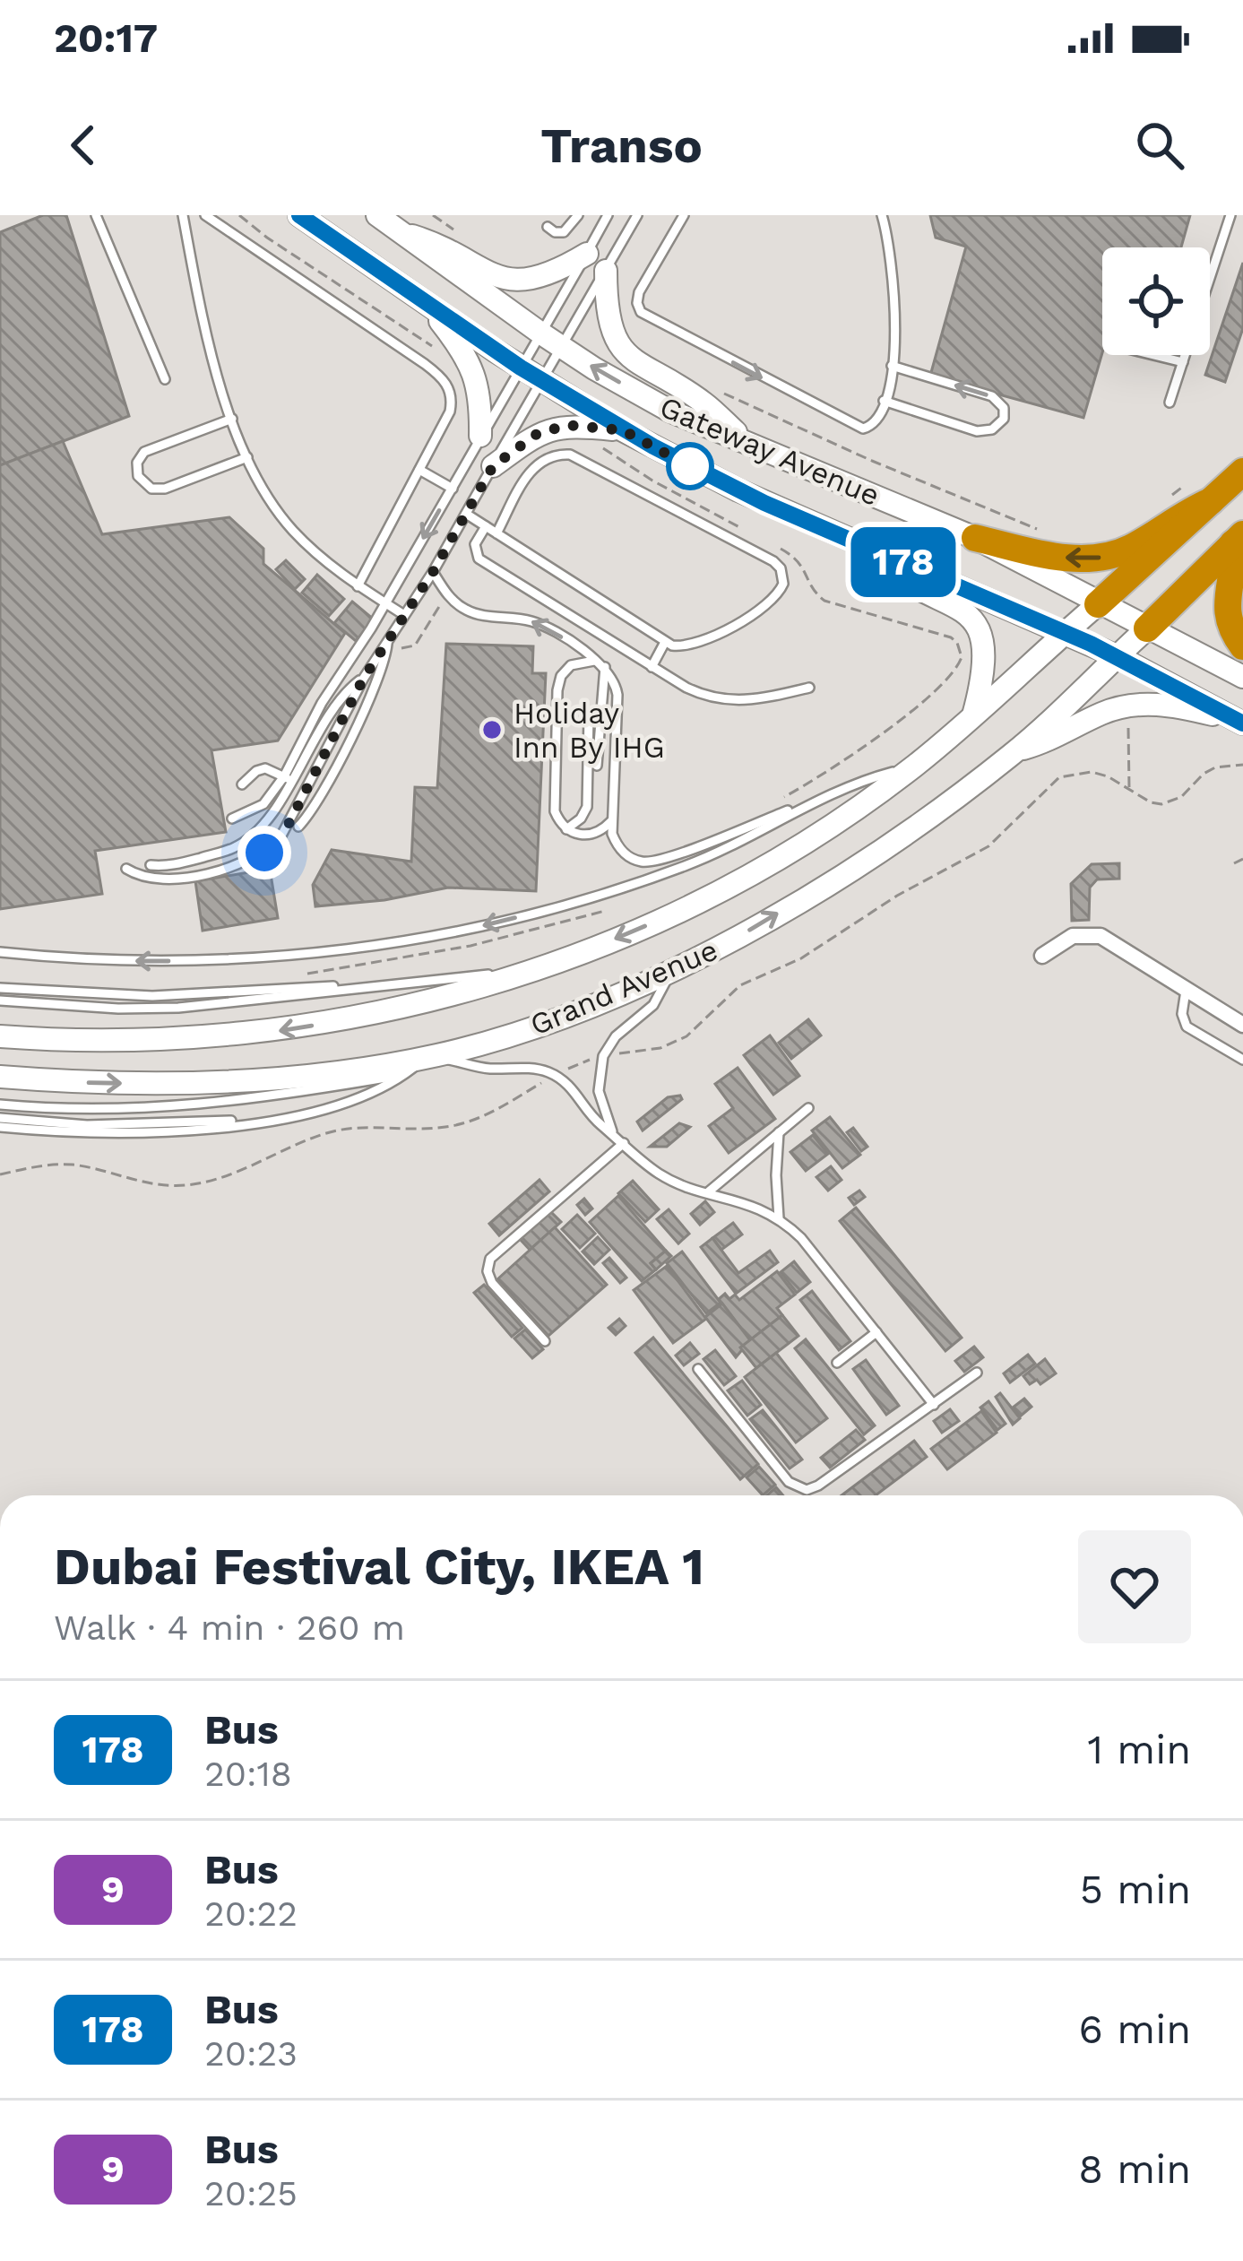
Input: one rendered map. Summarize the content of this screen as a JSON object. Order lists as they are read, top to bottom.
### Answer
{
  "streets": {
    "street": ["Gateway Avenue", "Grand Avenue"]
  },
  "crossings": [
    ["Gateway Avenue", "Grand Avenue"]
  ],
  "places": ["Holiday Inn By IHG"],
  "lines": ["bus line 178"],
  "page": {
    "status": "20:17",
    "header": "Transo",
    "on_map": "178",
    "heading": ["Dubai Festival City, IKEA 1", "Walk · 4 min · 260 m"],
    "list": [
      {
        "mark": "178",
        "name": "Bus",
        "note": "20:18",
        "value": "1 min"
      },
      {
        "mark": "9",
        "name": "Bus",
        "note": "20:22",
        "value": "5 min"
      },
      {
        "mark": "178",
        "name": "Bus",
        "note": "20:23",
        "value": "6 min"
      },
      {
        "mark": "9",
        "name": "Bus",
        "note": "20:25",
        "value": "8 min"
      }
    ]
  }
}
